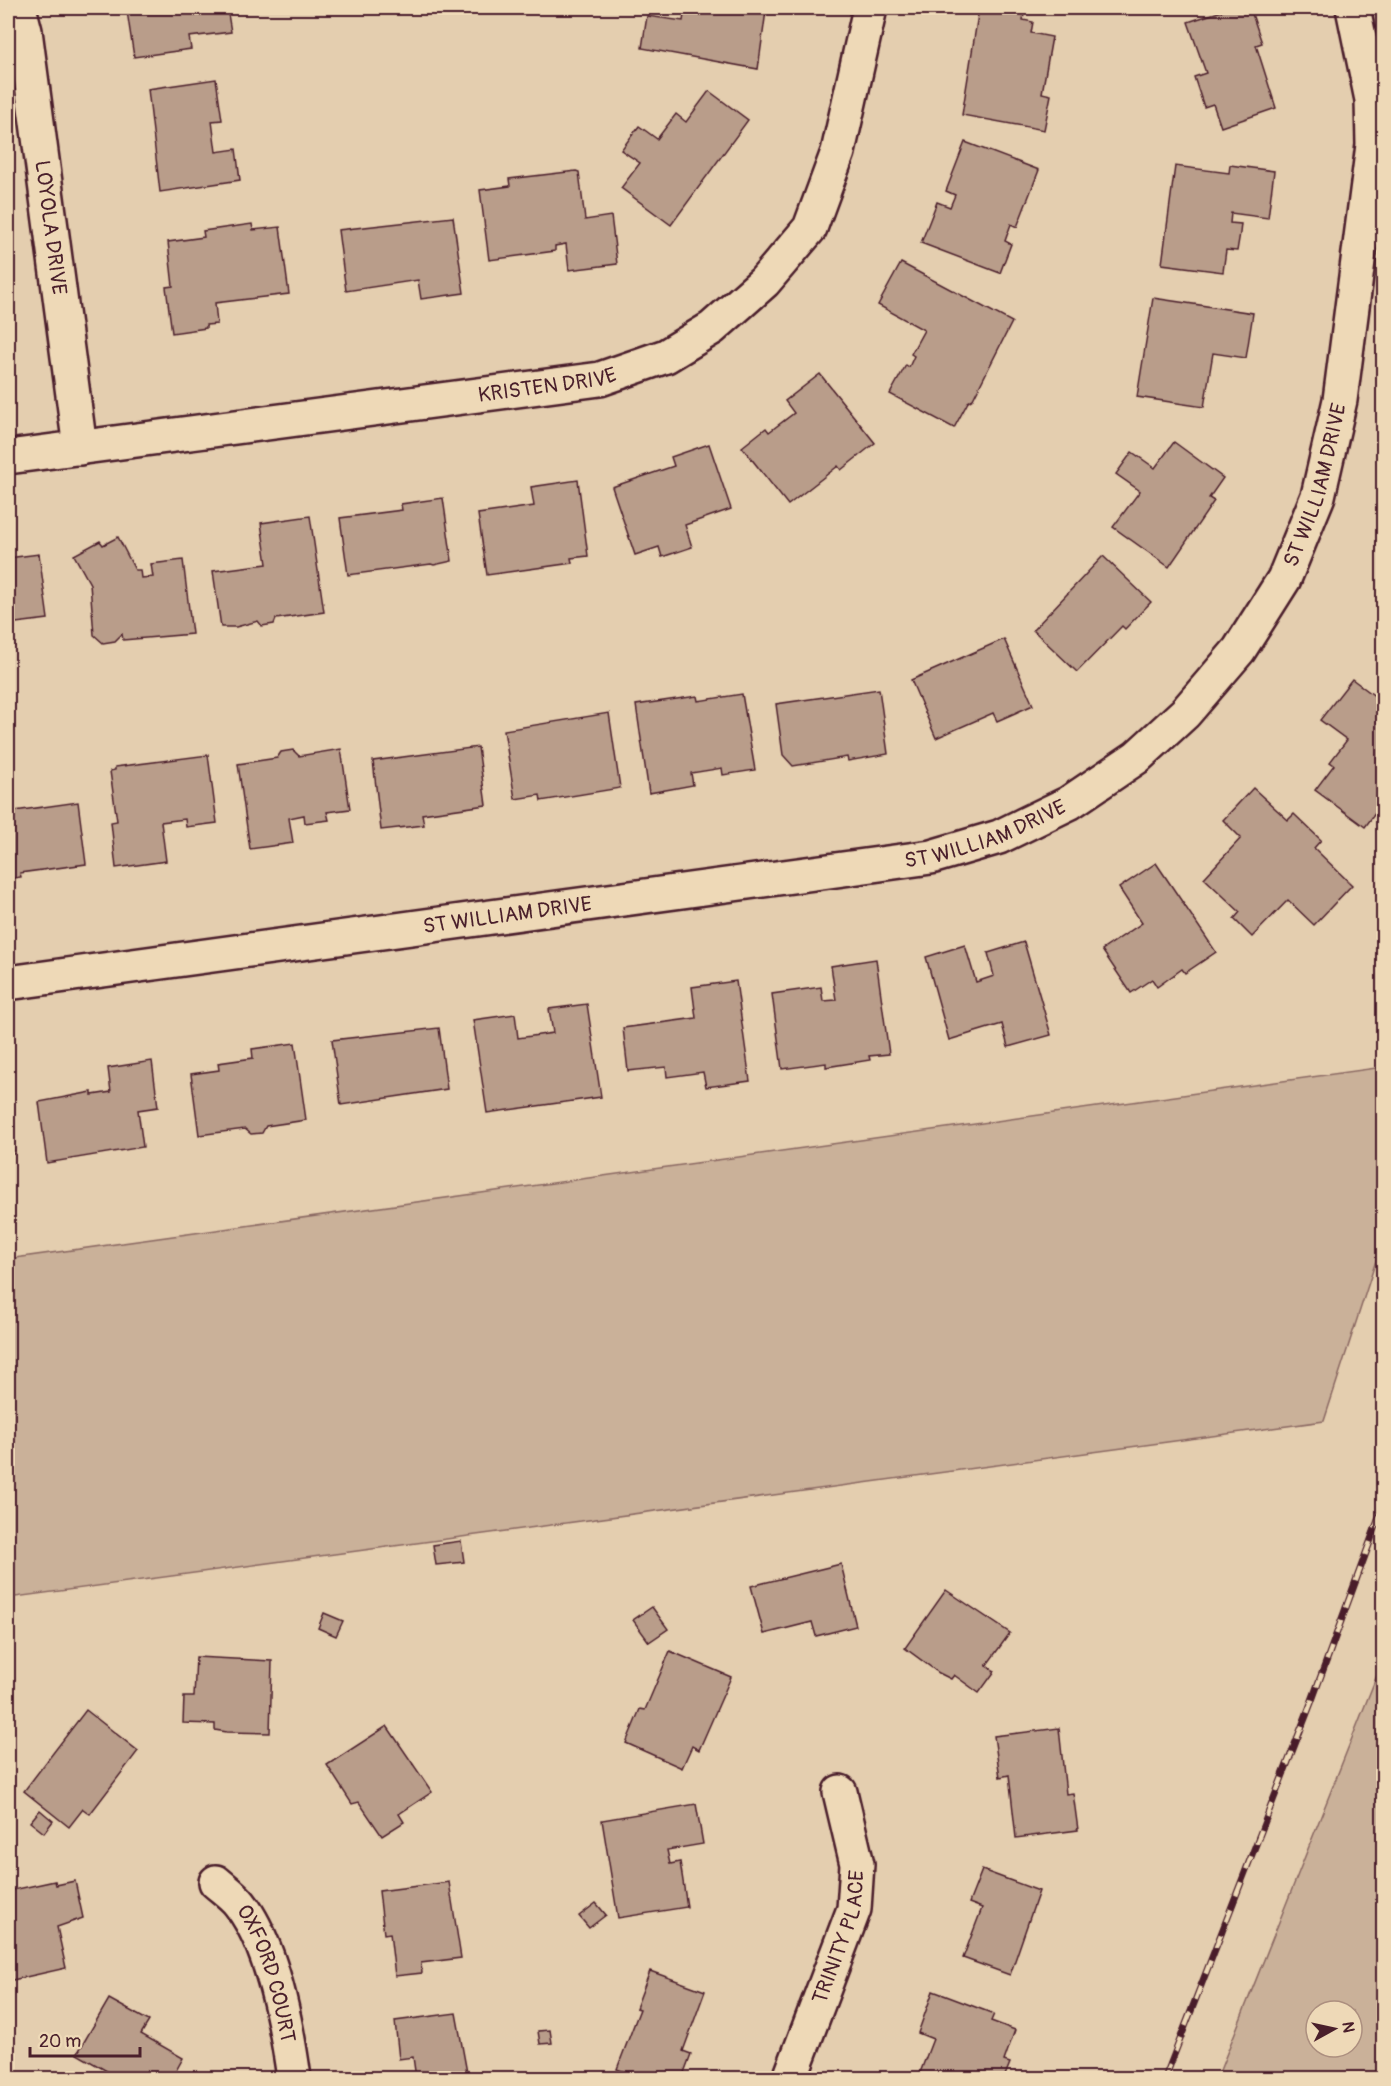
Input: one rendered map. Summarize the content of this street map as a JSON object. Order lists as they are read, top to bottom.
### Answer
{
  "streets": {
    "street": [
      "LOYOLA DRIVE",
      "KRISTEN DRIVE",
      "ST WILLIAM DRIVE",
      "TRINITY PLACE",
      "OXFORD COURT"
    ]
  },
  "crossings": [
    ["LOYOLA DRIVE", "KRISTEN DRIVE"]
  ],
  "scale_bar": "20 m",
  "north": "right"
}
